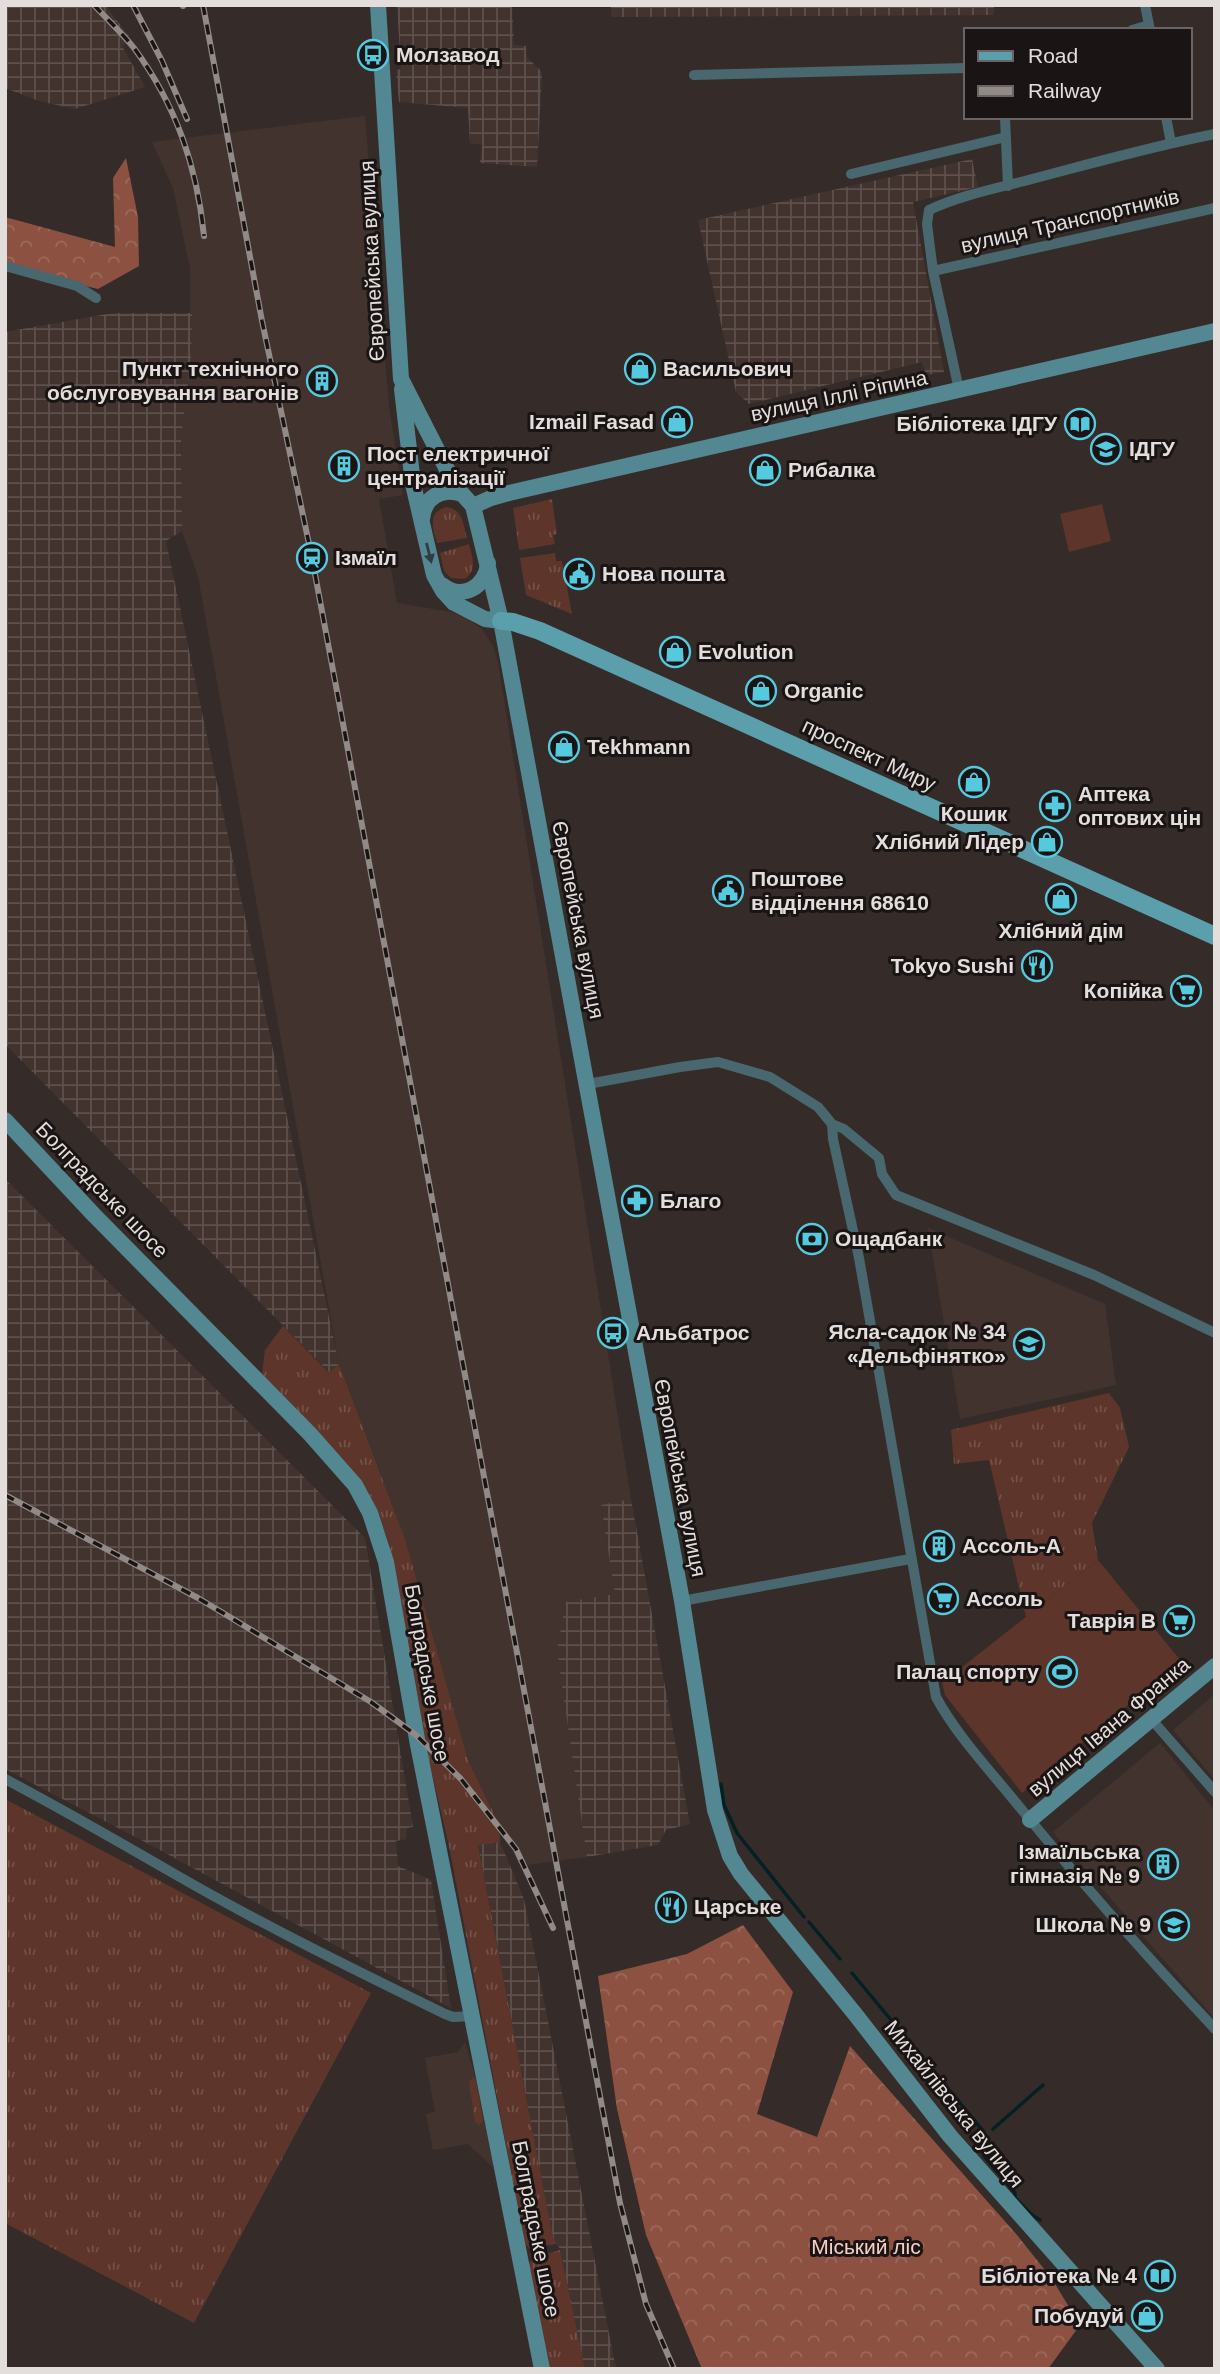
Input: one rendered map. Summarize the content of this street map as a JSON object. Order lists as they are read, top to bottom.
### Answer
{
  "streets": {
    "main road": [
      "Європейська вулиця",
      "вулиця Іллі Ріпина",
      "проспект Миру",
      "Болградське шосе",
      "вулиця Івана Франка",
      "Михайлівська вулиця"
    ],
    "street": ["вулиця Транспортників"]
  },
  "crossings": [
    ["Європейська вулиця", "вулиця Іллі Ріпина"],
    ["Європейська вулиця", "проспект Миру"],
    ["Європейська вулиця", "Михайлівська вулиця"]
  ],
  "parks": ["Міський ліс"],
  "places": {
    "bus stop": ["Молзавод", "Альбатрос"],
    "shop": [
      "Васильович",
      "Izmail Fasad",
      "Рибалка",
      "Evolution",
      "Organic",
      "Tekhmann",
      "Кошик",
      "Хлібний Лідер",
      "Хлібний дім",
      "Побудуй"
    ],
    "building": [
      "Пункт технічного обслуговування вагонів",
      "Пост електричної централізації",
      "Ассоль-А",
      "Ізмаїльська гімназія № 9"
    ],
    "library": ["Бібліотека ІДГУ", "Бібліотека № 4"],
    "school or university": ["ІДГУ", "Ясла-садок № 34 «Дельфінятко»", "Школа № 9"],
    "station": ["Ізмаїл"],
    "public building": ["Нова пошта", "Поштове відділення 68610"],
    "pharmacy": ["Аптека оптових цін", "Благо"],
    "restaurant": ["Tokyo Sushi", "Царське"],
    "supermarket": ["Копійка", "Ассоль", "Таврія В"],
    "bank": ["Ощадбанк"],
    "sports": ["Палац спорту"]
  },
  "legend": ["Road", "Railway"]
}
